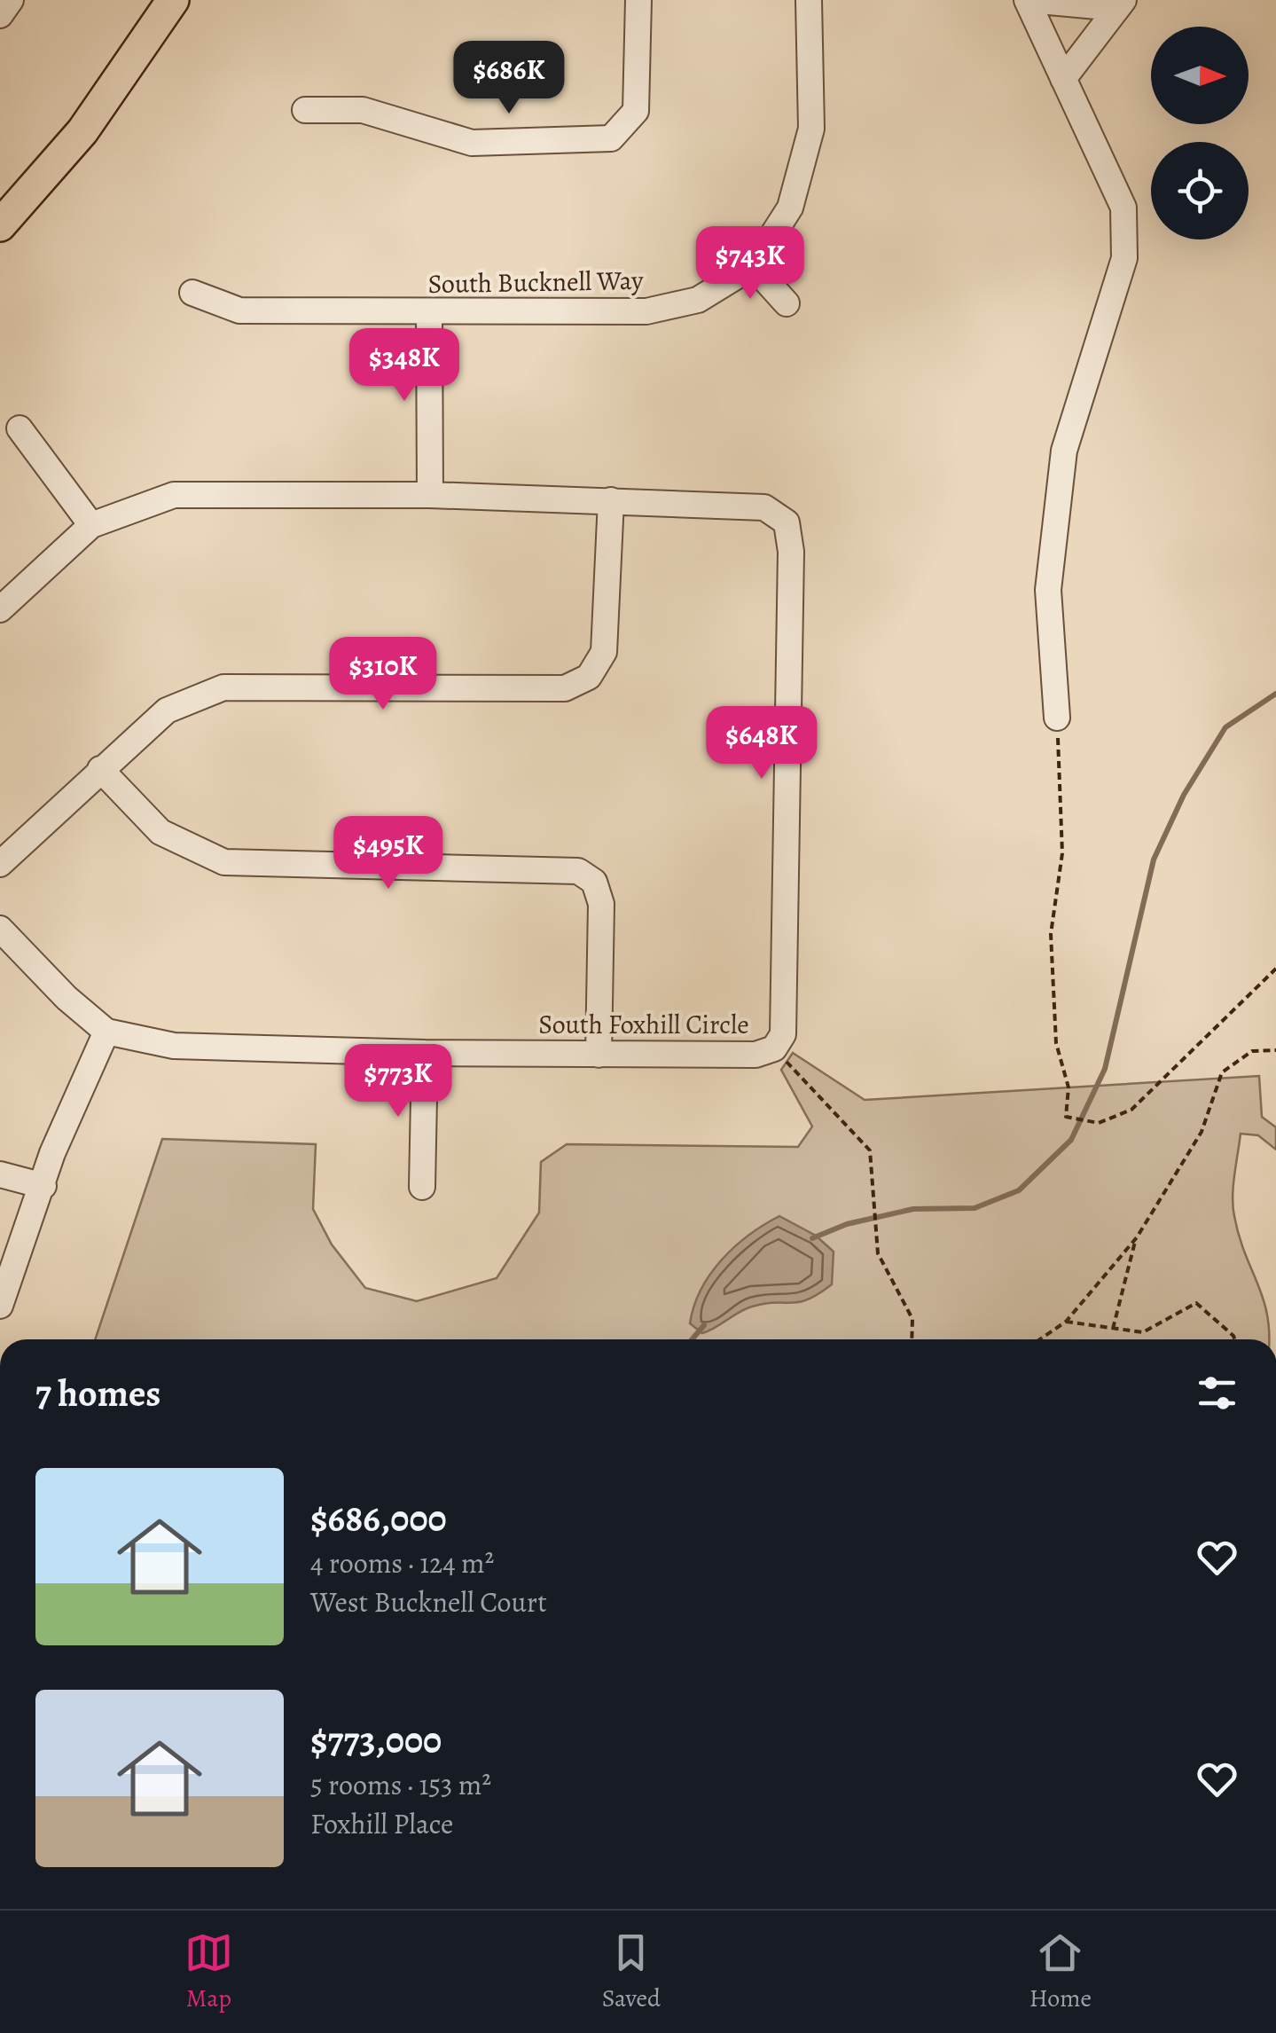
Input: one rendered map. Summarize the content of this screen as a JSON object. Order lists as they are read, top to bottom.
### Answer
{
  "streets": {
    "street": ["South Bucknell Way", "South Foxhill Circle"]
  },
  "north": "right",
  "page": {
    "price": [
      "$686K",
      "$743K",
      "$348K",
      "$310K",
      "$648K",
      "$495K",
      "$773K"
    ],
    "heading": "7 homes",
    "list": [
      {
        "name": "$686,000",
        "note": "4 rooms · 124 m² · West Bucknell Court"
      },
      {
        "name": "$773,000",
        "note": "5 rooms · 153 m² · Foxhill Place"
      }
    ],
    "tabs": ["Map", "Saved", "Home"]
  }
}
